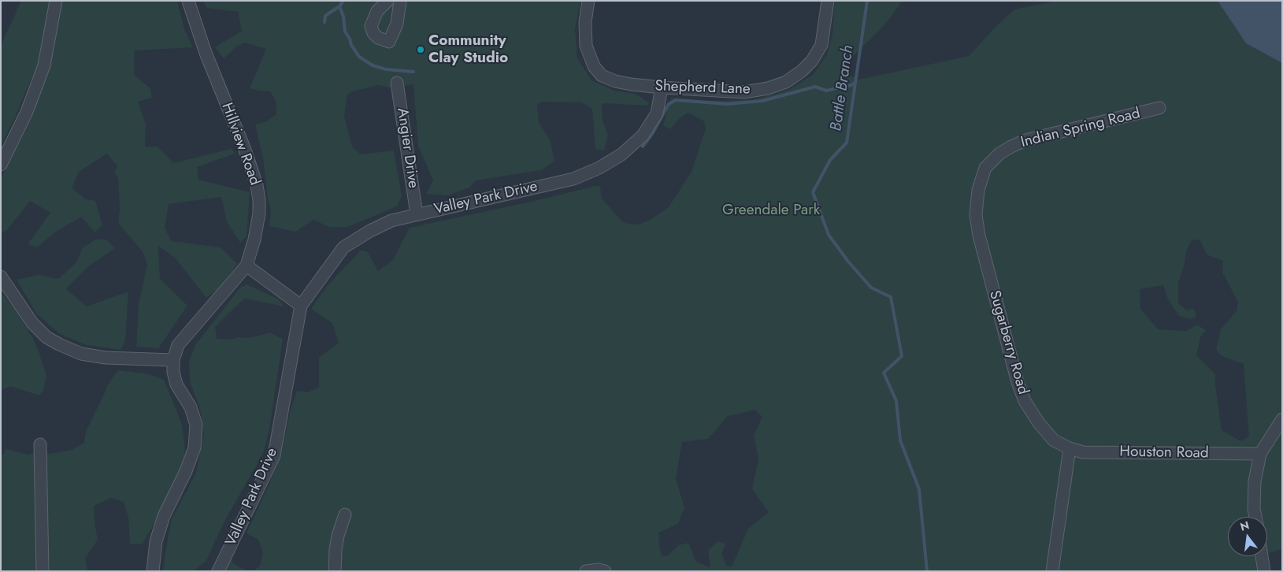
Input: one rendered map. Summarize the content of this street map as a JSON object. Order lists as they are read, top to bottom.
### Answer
{
  "streets": {
    "street": [
      "Shepherd Lane",
      "Indian Spring Road",
      "Hillview Road",
      "Angier Drive",
      "Valley Park Drive",
      "Sugarberry Road",
      "Houston Road"
    ]
  },
  "crossings": [
    ["Shepherd Lane", "Valley Park Drive"],
    ["Indian Spring Road", "Sugarberry Road"],
    ["Angier Drive", "Valley Park Drive"],
    ["Sugarberry Road", "Houston Road"]
  ],
  "water": ["Battle Branch"],
  "parks": ["Greendale Park"],
  "places": ["Community Clay Studio"],
  "north": "top"
}
